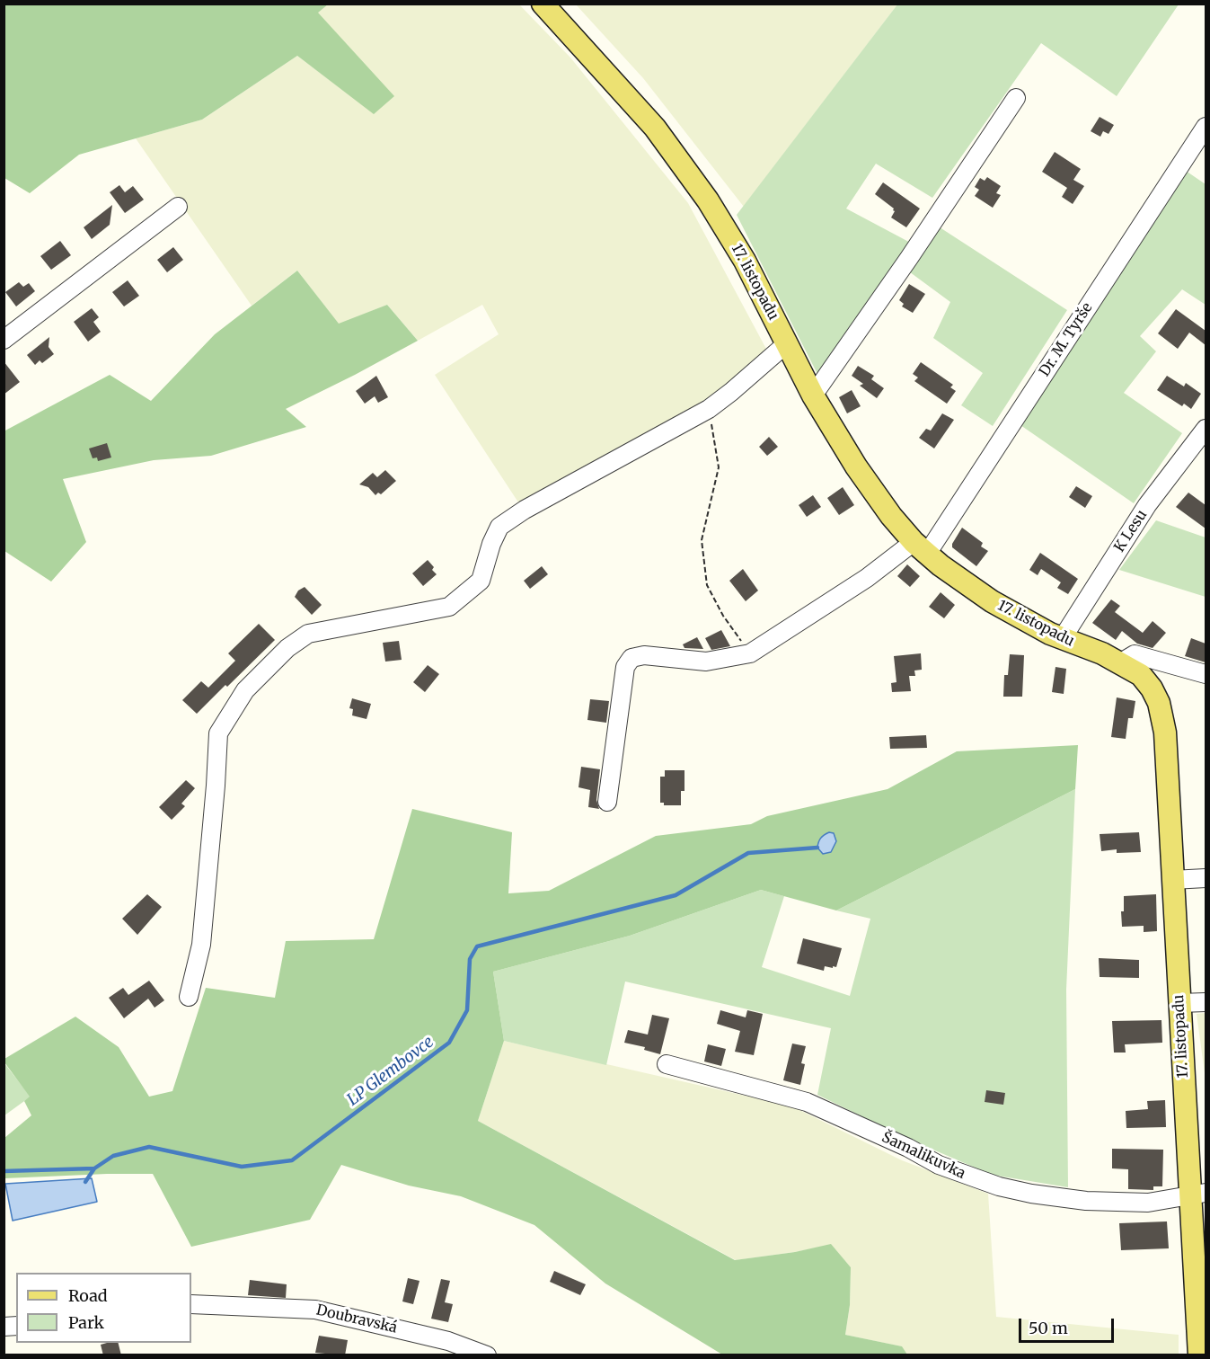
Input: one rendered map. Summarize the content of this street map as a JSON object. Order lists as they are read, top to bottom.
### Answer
{
  "streets": {
    "main road": ["17. listopadu"],
    "street": [
      "Dr. M. Tyrše",
      "K Lesu",
      "Šamalikuvka",
      "Doubravská"
    ]
  },
  "crossings": [
    ["17. listopadu", "Dr. M. Tyrše"],
    ["17. listopadu", "K Lesu"],
    ["17. listopadu", "Šamalikuvka"]
  ],
  "water": ["LP Glembovce"],
  "legend": ["Road", "Park"],
  "scale_bar": "50 m"
}
